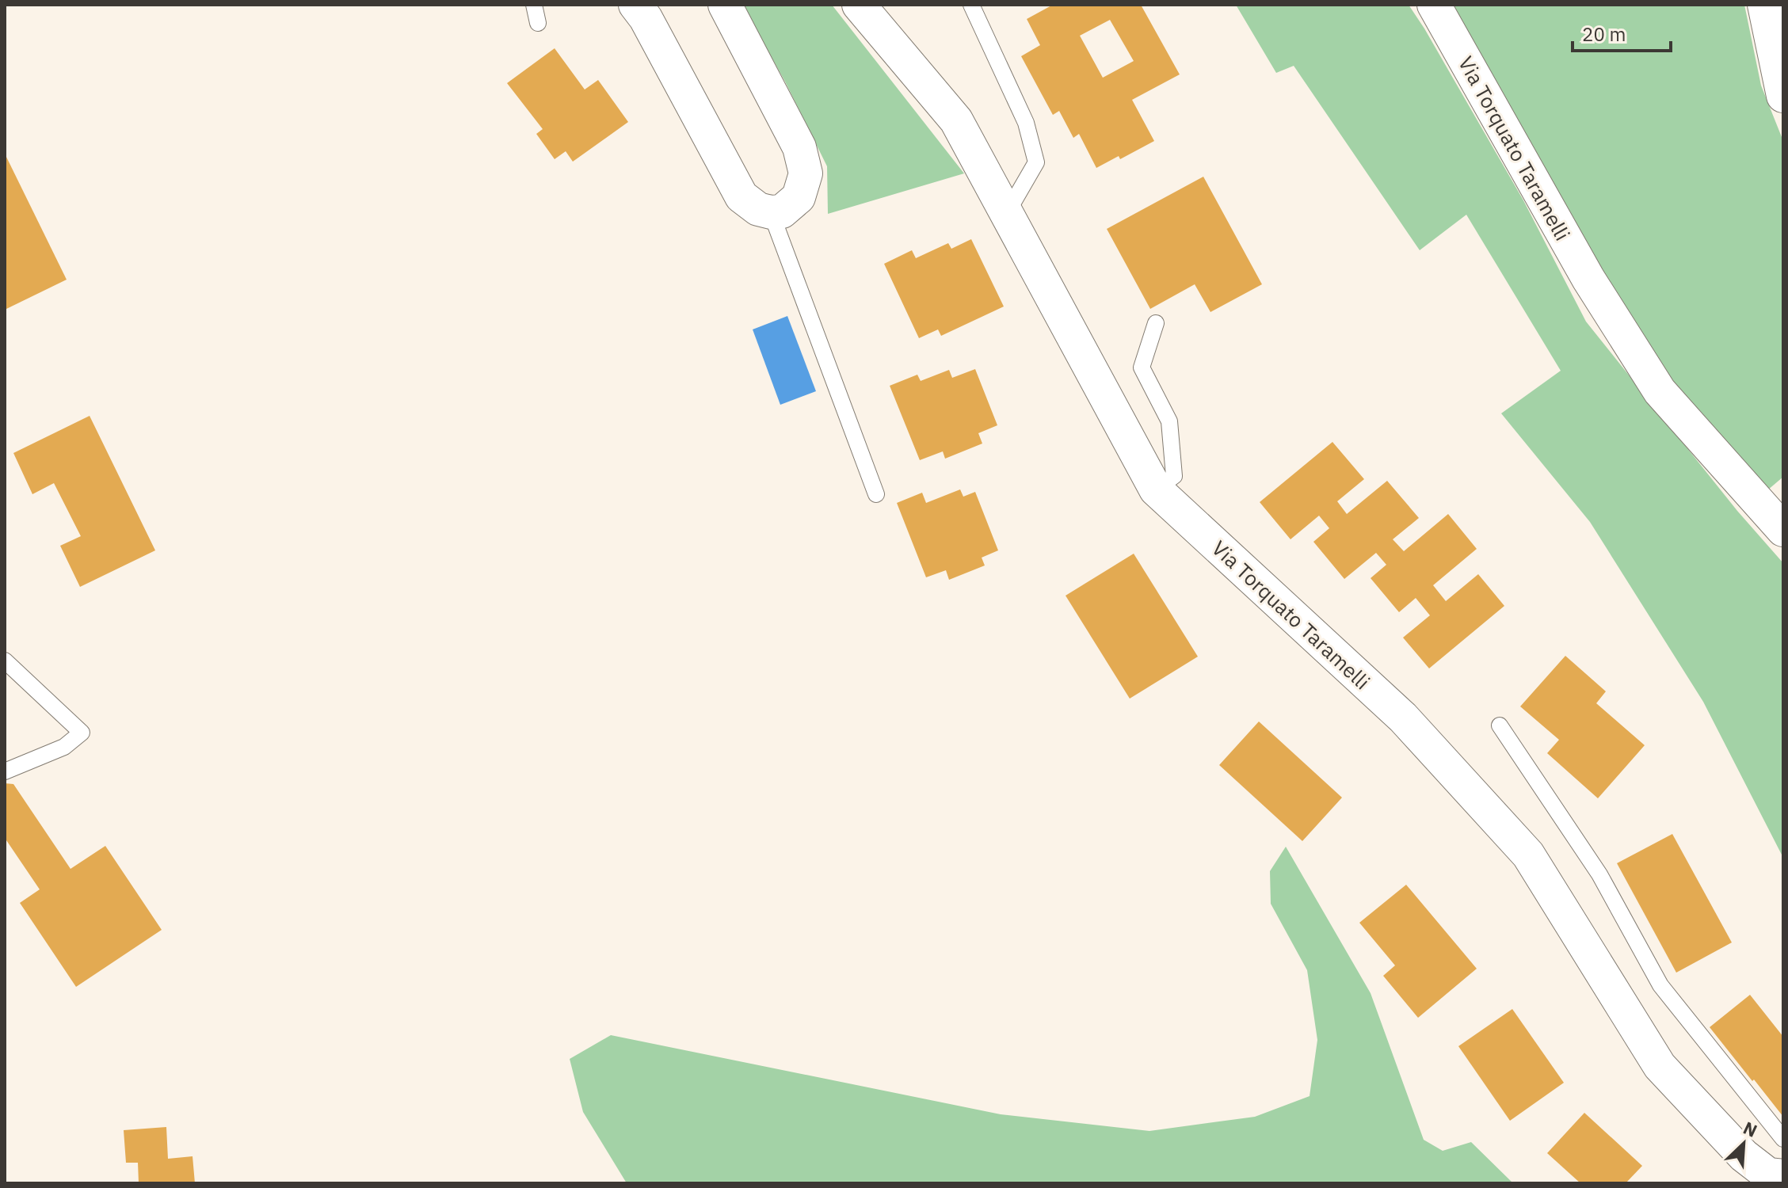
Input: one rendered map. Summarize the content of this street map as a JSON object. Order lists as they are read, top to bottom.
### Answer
{
  "streets": {
    "street": ["Via Torquato Taramelli"]
  },
  "scale_bar": "20 m",
  "north": "top right"
}
